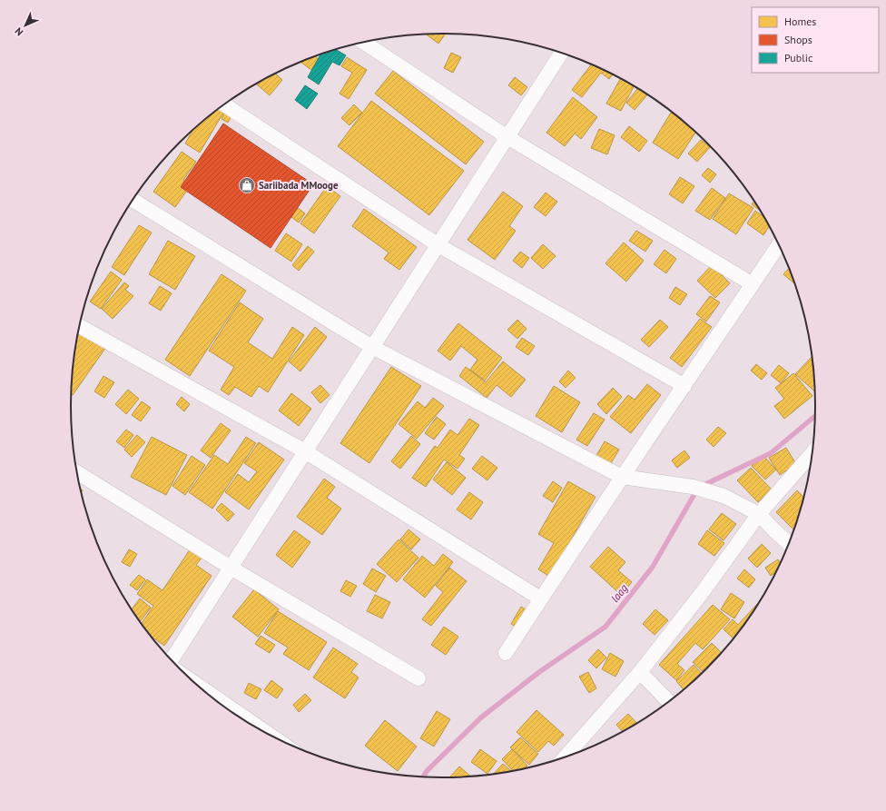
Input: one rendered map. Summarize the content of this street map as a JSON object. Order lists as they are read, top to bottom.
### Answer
{
  "water": ["laag"],
  "places": {
    "shop": ["Sariibada MMooge"]
  },
  "legend": ["Homes", "Shops", "Public"],
  "north": "bottom left"
}
